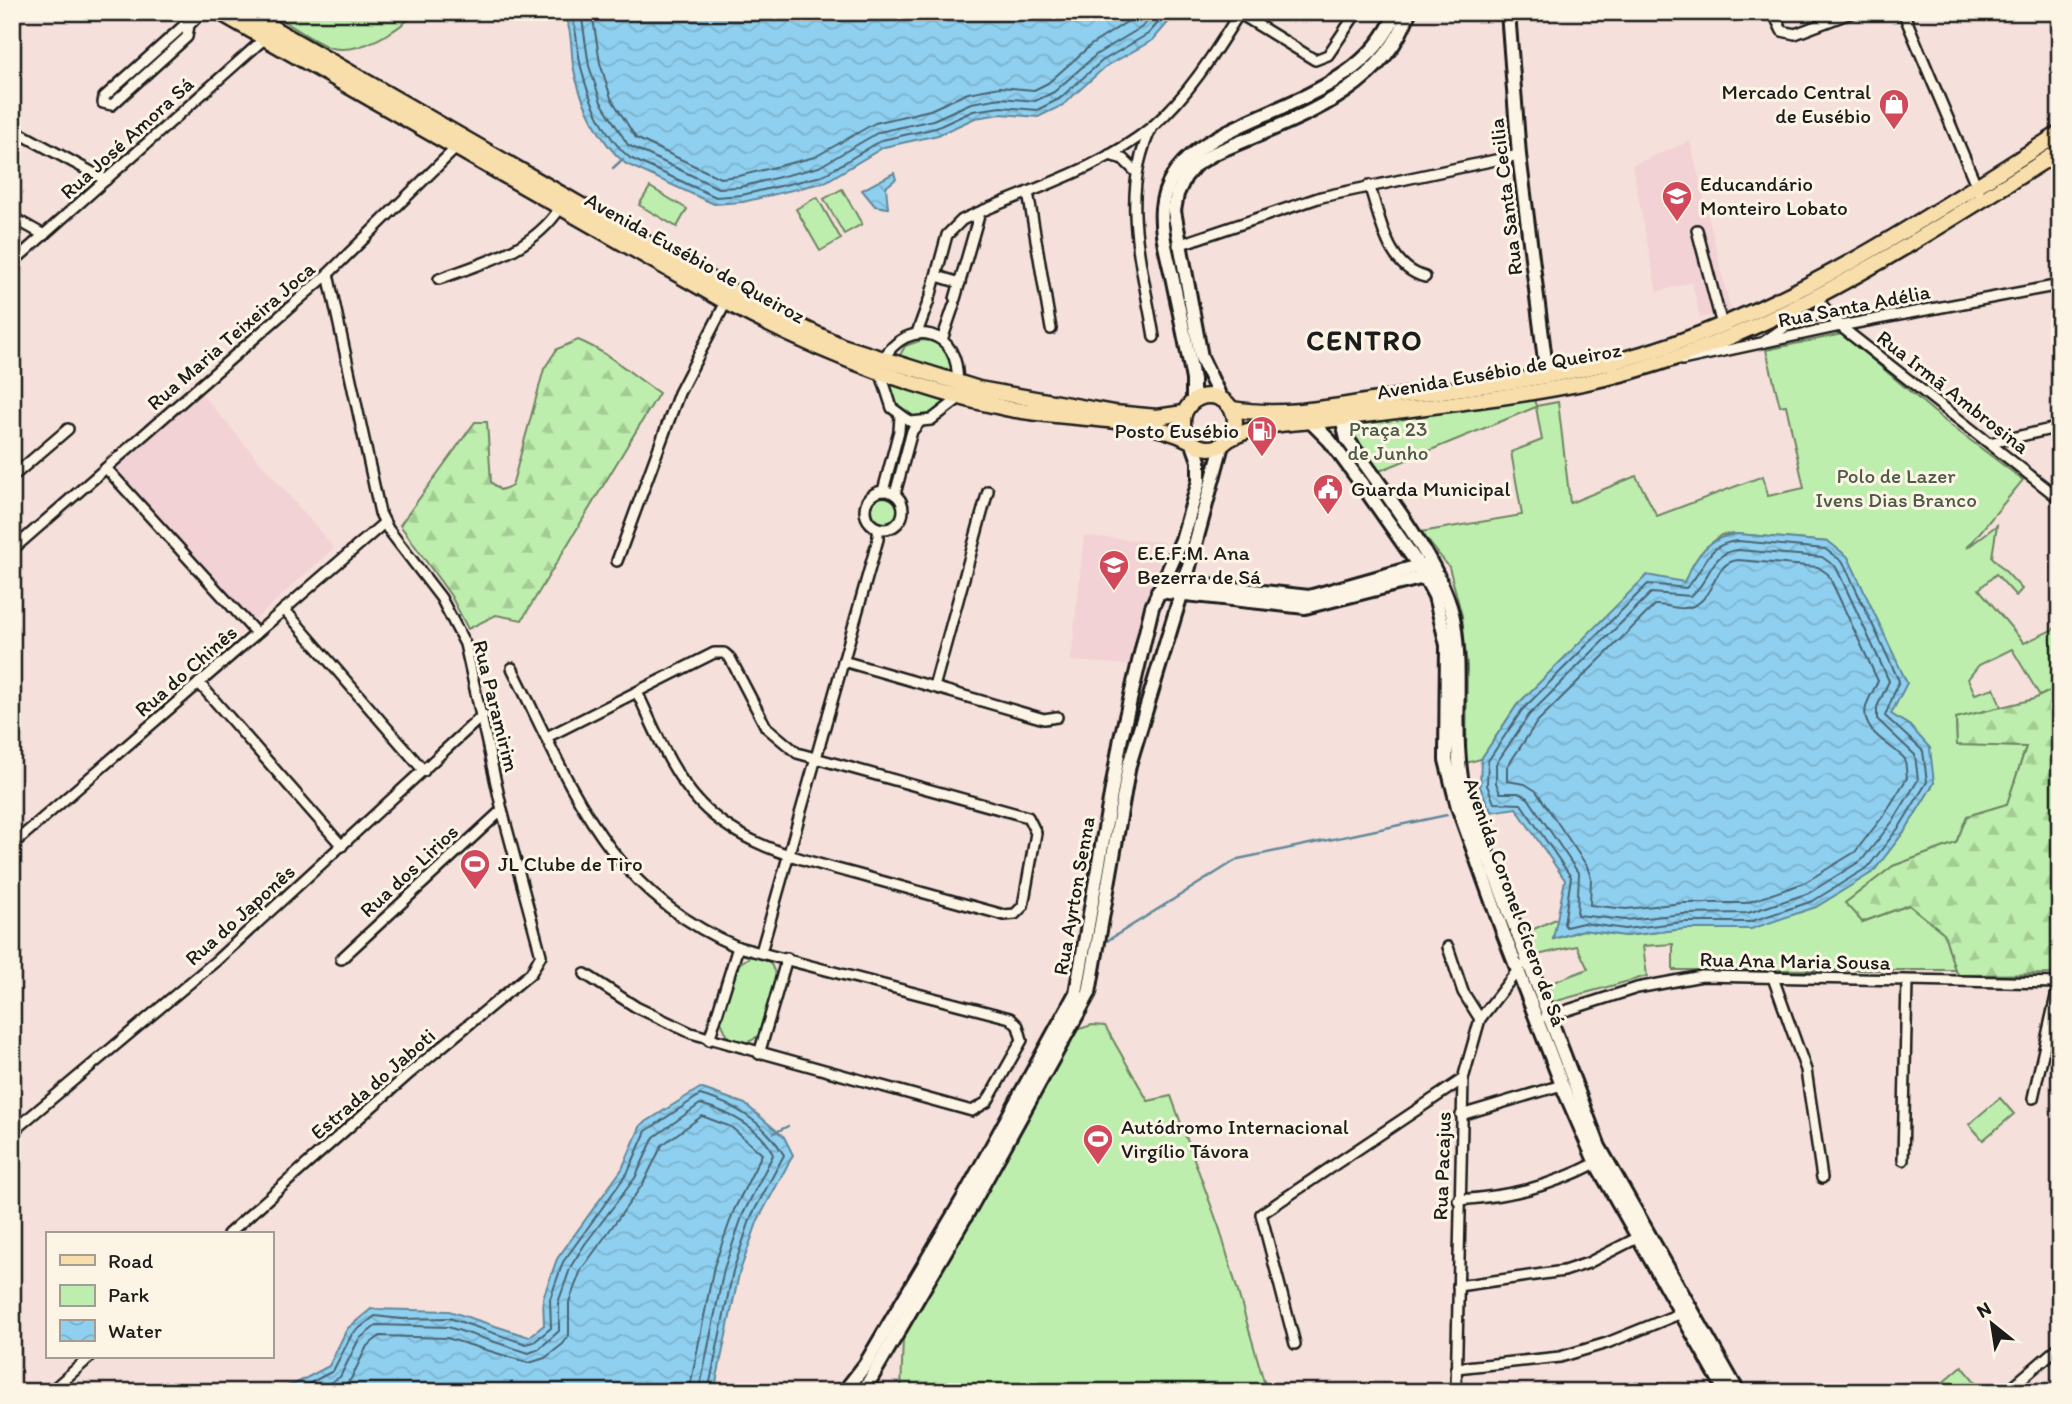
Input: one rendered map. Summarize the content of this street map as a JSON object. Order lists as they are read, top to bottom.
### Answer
{
  "streets": {
    "main road": ["Avenida Eusébio de Queiroz"],
    "street": [
      "Rua José Amora Sá",
      "Rua Santa Cecilia",
      "Rua Santa Adélia",
      "Rua Maria Teixeira Joca",
      "Rua Irmã Ambrosina",
      "Rua do Chinês",
      "Rua Paramirim",
      "Rua dos Lirios",
      "Rua Ayrton Senna",
      "Avenida Coronel Cícero de Sá",
      "Rua do Japonês",
      "Rua Ana Maria Sousa",
      "Estrada do Jaboti",
      "Rua Pacajus"
    ]
  },
  "crossings": [
    ["Rua José Amora Sá", "Avenida Eusébio de Queiroz"],
    ["Rua Santa Cecilia", "Avenida Eusébio de Queiroz"],
    ["Avenida Eusébio de Queiroz", "Rua Santa Adélia"],
    ["Avenida Eusébio de Queiroz", "Rua Maria Teixeira Joca"],
    ["Avenida Eusébio de Queiroz", "Rua Irmã Ambrosina"],
    ["Avenida Eusébio de Queiroz", "Rua Ayrton Senna"],
    ["Avenida Eusébio de Queiroz", "Avenida Coronel Cícero de Sá"],
    ["Rua Santa Adélia", "Rua Irmã Ambrosina"],
    ["Rua Maria Teixeira Joca", "Rua Paramirim"],
    ["Rua do Chinês", "Rua Paramirim"],
    ["Rua Paramirim", "Rua dos Lirios"],
    ["Rua Paramirim", "Rua do Japonês"],
    ["Rua Paramirim", "Estrada do Jaboti"],
    ["Avenida Coronel Cícero de Sá", "Rua Ana Maria Sousa"],
    ["Avenida Coronel Cícero de Sá", "Rua Pacajus"]
  ],
  "districts": ["CENTRO"],
  "parks": ["Praça 23 de Junho", "Polo de Lazer Ivens Dias Branco"],
  "places": {
    "shop": ["Mercado Central de Eusébio"],
    "school or university": ["Educandário Monteiro Lobato", "E.E.F.M. Ana Bezerra de Sá"],
    "fuel station": ["Posto Eusébio"],
    "public building": ["Guarda Municipal"],
    "sports": ["JL Clube de Tiro", "Autódromo Internacional Virgílio Távora"]
  },
  "legend": ["Road", "Park", "Water"],
  "north": "top left"
}
